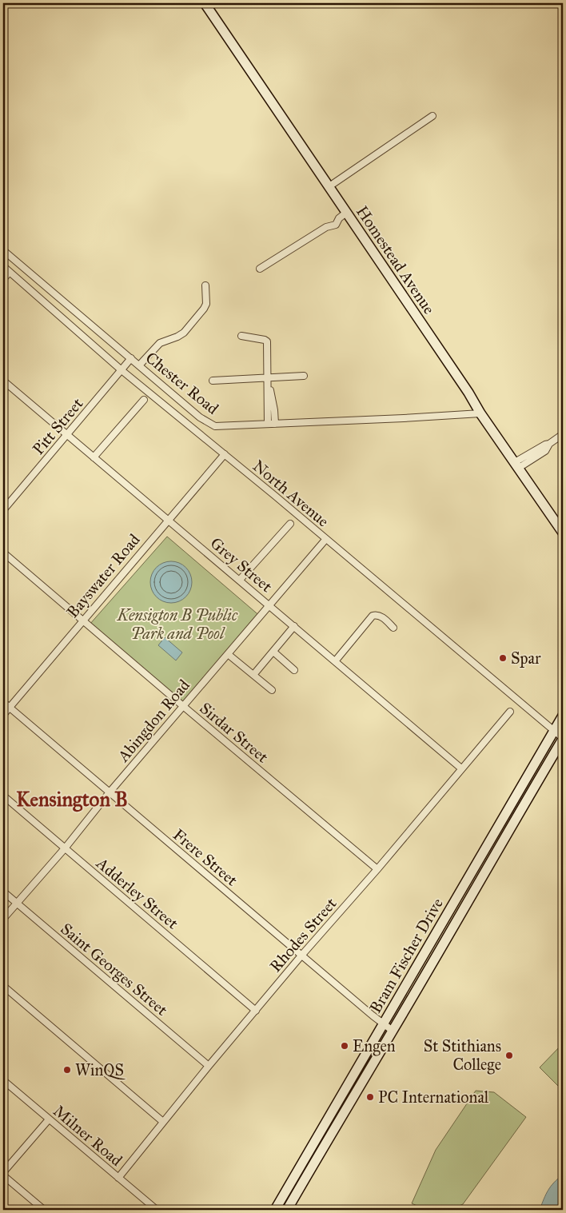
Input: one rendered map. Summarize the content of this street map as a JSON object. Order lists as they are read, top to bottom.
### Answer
{
  "streets": {
    "main road": ["Homestead Avenue", "Bram Fischer Drive"],
    "street": [
      "Chester Road",
      "Pitt Street",
      "North Avenue",
      "Grey Street",
      "Bayswater Road",
      "Abingdon Road",
      "Sirdar Street",
      "Frere Street",
      "Adderley Street",
      "Rhodes Street",
      "Saint Georges Street",
      "Milner Road"
    ]
  },
  "crossings": [
    ["Homestead Avenue", "Chester Road"],
    ["Chester Road", "Pitt Street"],
    ["Pitt Street", "North Avenue"],
    ["Pitt Street", "Grey Street"],
    ["North Avenue", "Bayswater Road"],
    ["North Avenue", "Abingdon Road"],
    ["North Avenue", "Bram Fischer Drive"],
    ["Grey Street", "Bayswater Road"],
    ["Grey Street", "Abingdon Road"],
    ["Grey Street", "Rhodes Street"],
    ["Bayswater Road", "Sirdar Street"],
    ["Bayswater Road", "Frere Street"],
    ["Abingdon Road", "Sirdar Street"],
    ["Abingdon Road", "Frere Street"],
    ["Abingdon Road", "Adderley Street"],
    ["Abingdon Road", "Saint Georges Street"],
    ["Sirdar Street", "Rhodes Street"],
    ["Frere Street", "Rhodes Street"],
    ["Frere Street", "Bram Fischer Drive"],
    ["Adderley Street", "Rhodes Street"],
    ["Rhodes Street", "Saint Georges Street"],
    ["Rhodes Street", "Milner Road"]
  ],
  "districts": ["Kensington B"],
  "parks": ["Kensigton B Public Park and Pool"],
  "places": [
    "Spar",
    "Engen",
    "St Stithians College",
    "WinQS",
    "PC International"
  ]
}
